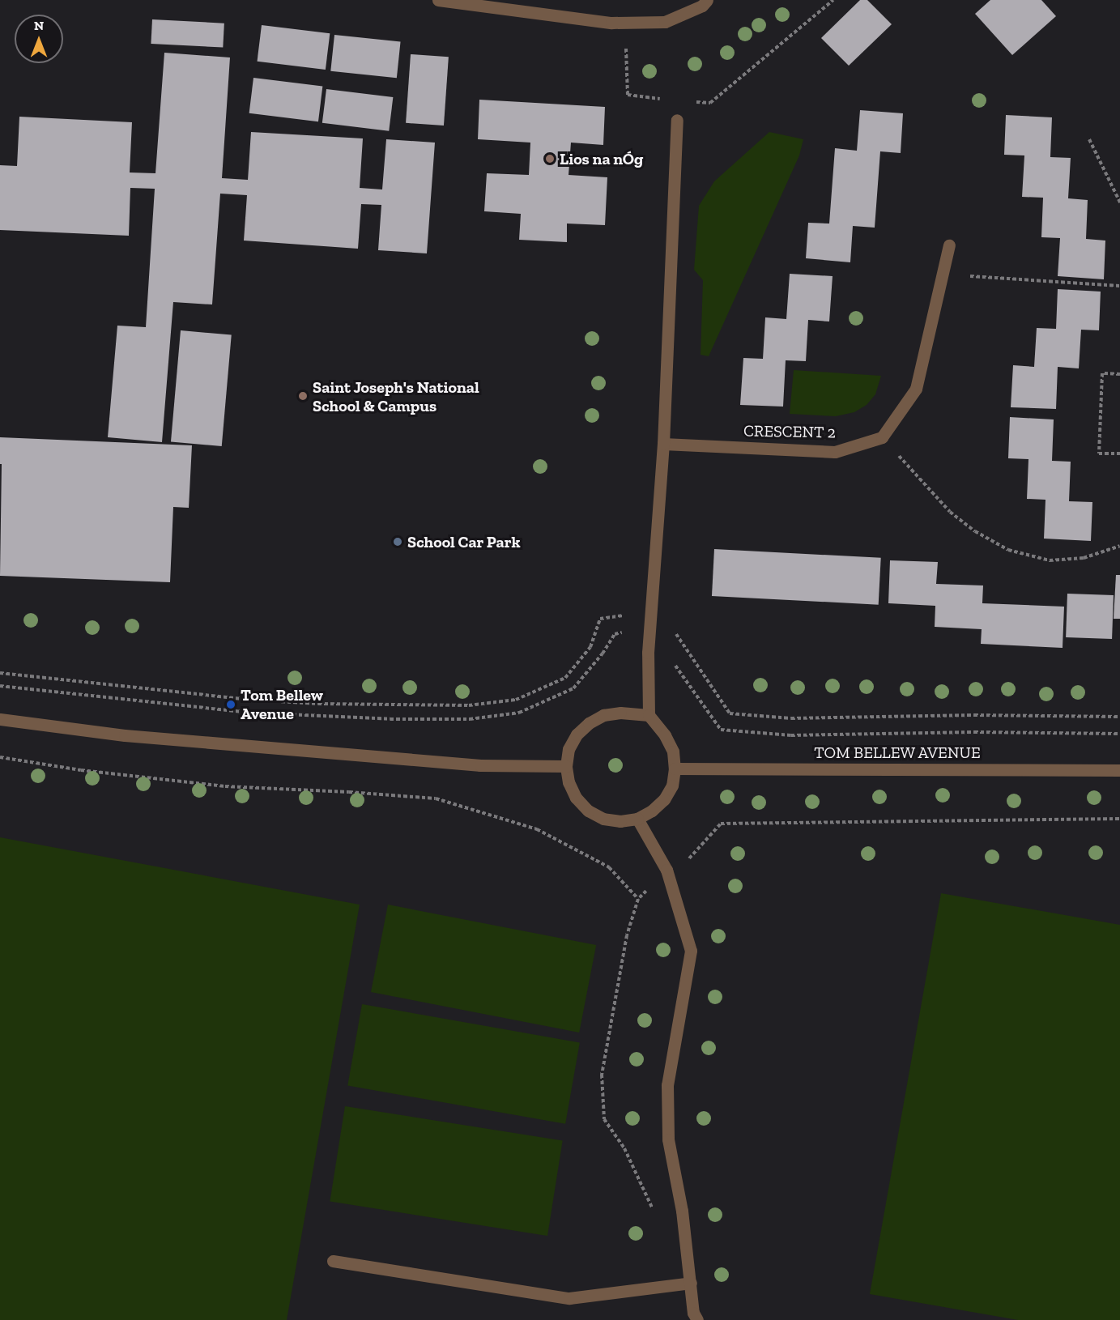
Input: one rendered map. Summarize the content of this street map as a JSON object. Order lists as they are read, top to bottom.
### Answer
{
  "streets": {
    "street": ["CRESCENT 2", "TOM BELLEW AVENUE"]
  },
  "places": [
    "Lios na nÓg",
    "Saint Joseph's National School & Campus",
    "School Car Park",
    "Tom Bellew Avenue"
  ],
  "north": "top"
}
